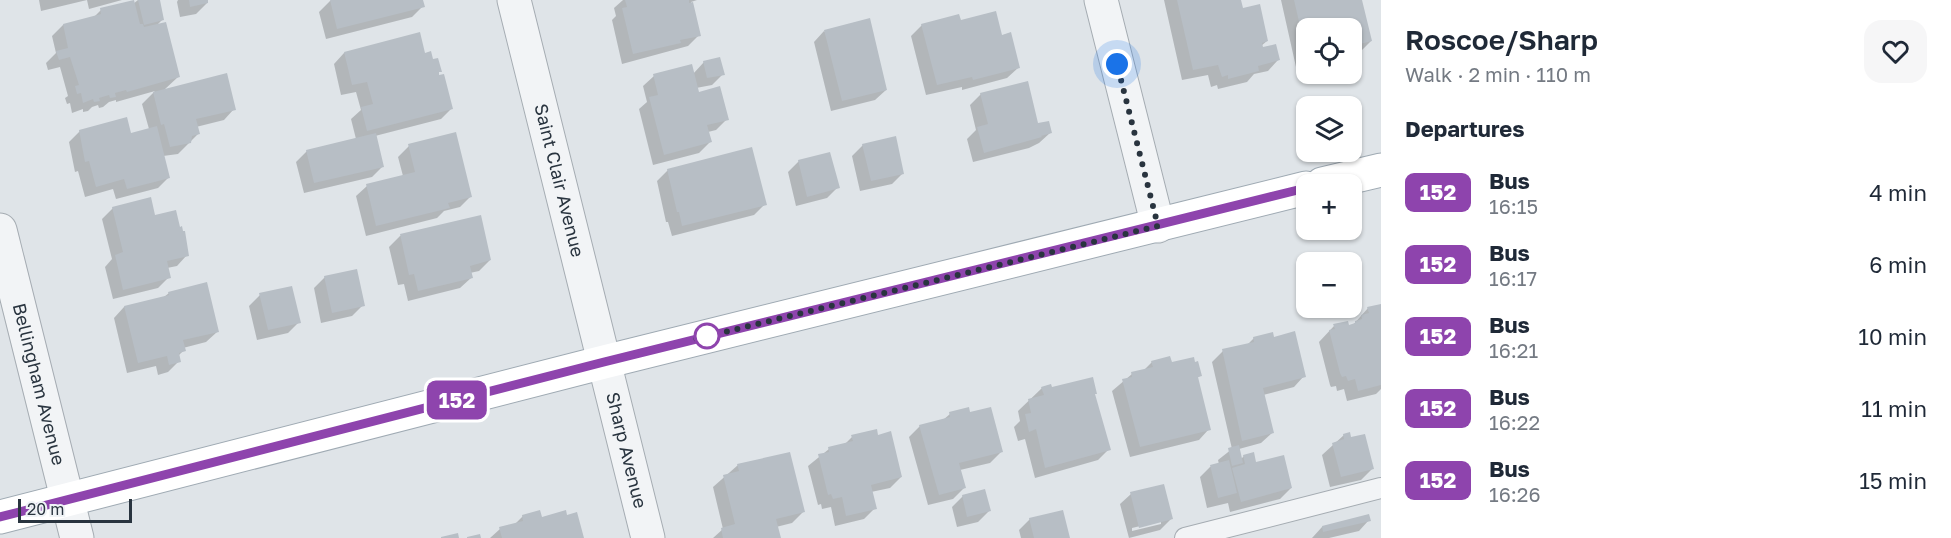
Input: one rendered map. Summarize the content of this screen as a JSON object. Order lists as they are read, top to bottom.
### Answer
{
  "streets": {
    "street": ["Saint Clair Avenue", "Bellingham Avenue", "Sharp Avenue"]
  },
  "crossings": [
    ["Saint Clair Avenue", "Sharp Avenue"]
  ],
  "lines": ["bus line 152"],
  "scale_bar": "20 m",
  "page": {
    "on_map": "152",
    "heading": [
      ["Roscoe/Sharp", "Walk · 2 min · 110 m"],
      "Departures"
    ],
    "map_buttons": ["+", "−"],
    "list": [
      {
        "mark": "152",
        "name": "Bus",
        "note": "16:15",
        "value": "4 min"
      },
      {
        "mark": "152",
        "name": "Bus",
        "note": "16:17",
        "value": "6 min"
      },
      {
        "mark": "152",
        "name": "Bus",
        "note": "16:21",
        "value": "10 min"
      },
      {
        "mark": "152",
        "name": "Bus",
        "note": "16:22",
        "value": "11 min"
      },
      {
        "mark": "152",
        "name": "Bus",
        "note": "16:26",
        "value": "15 min"
      }
    ],
    "scale": "20 m"
  }
}
